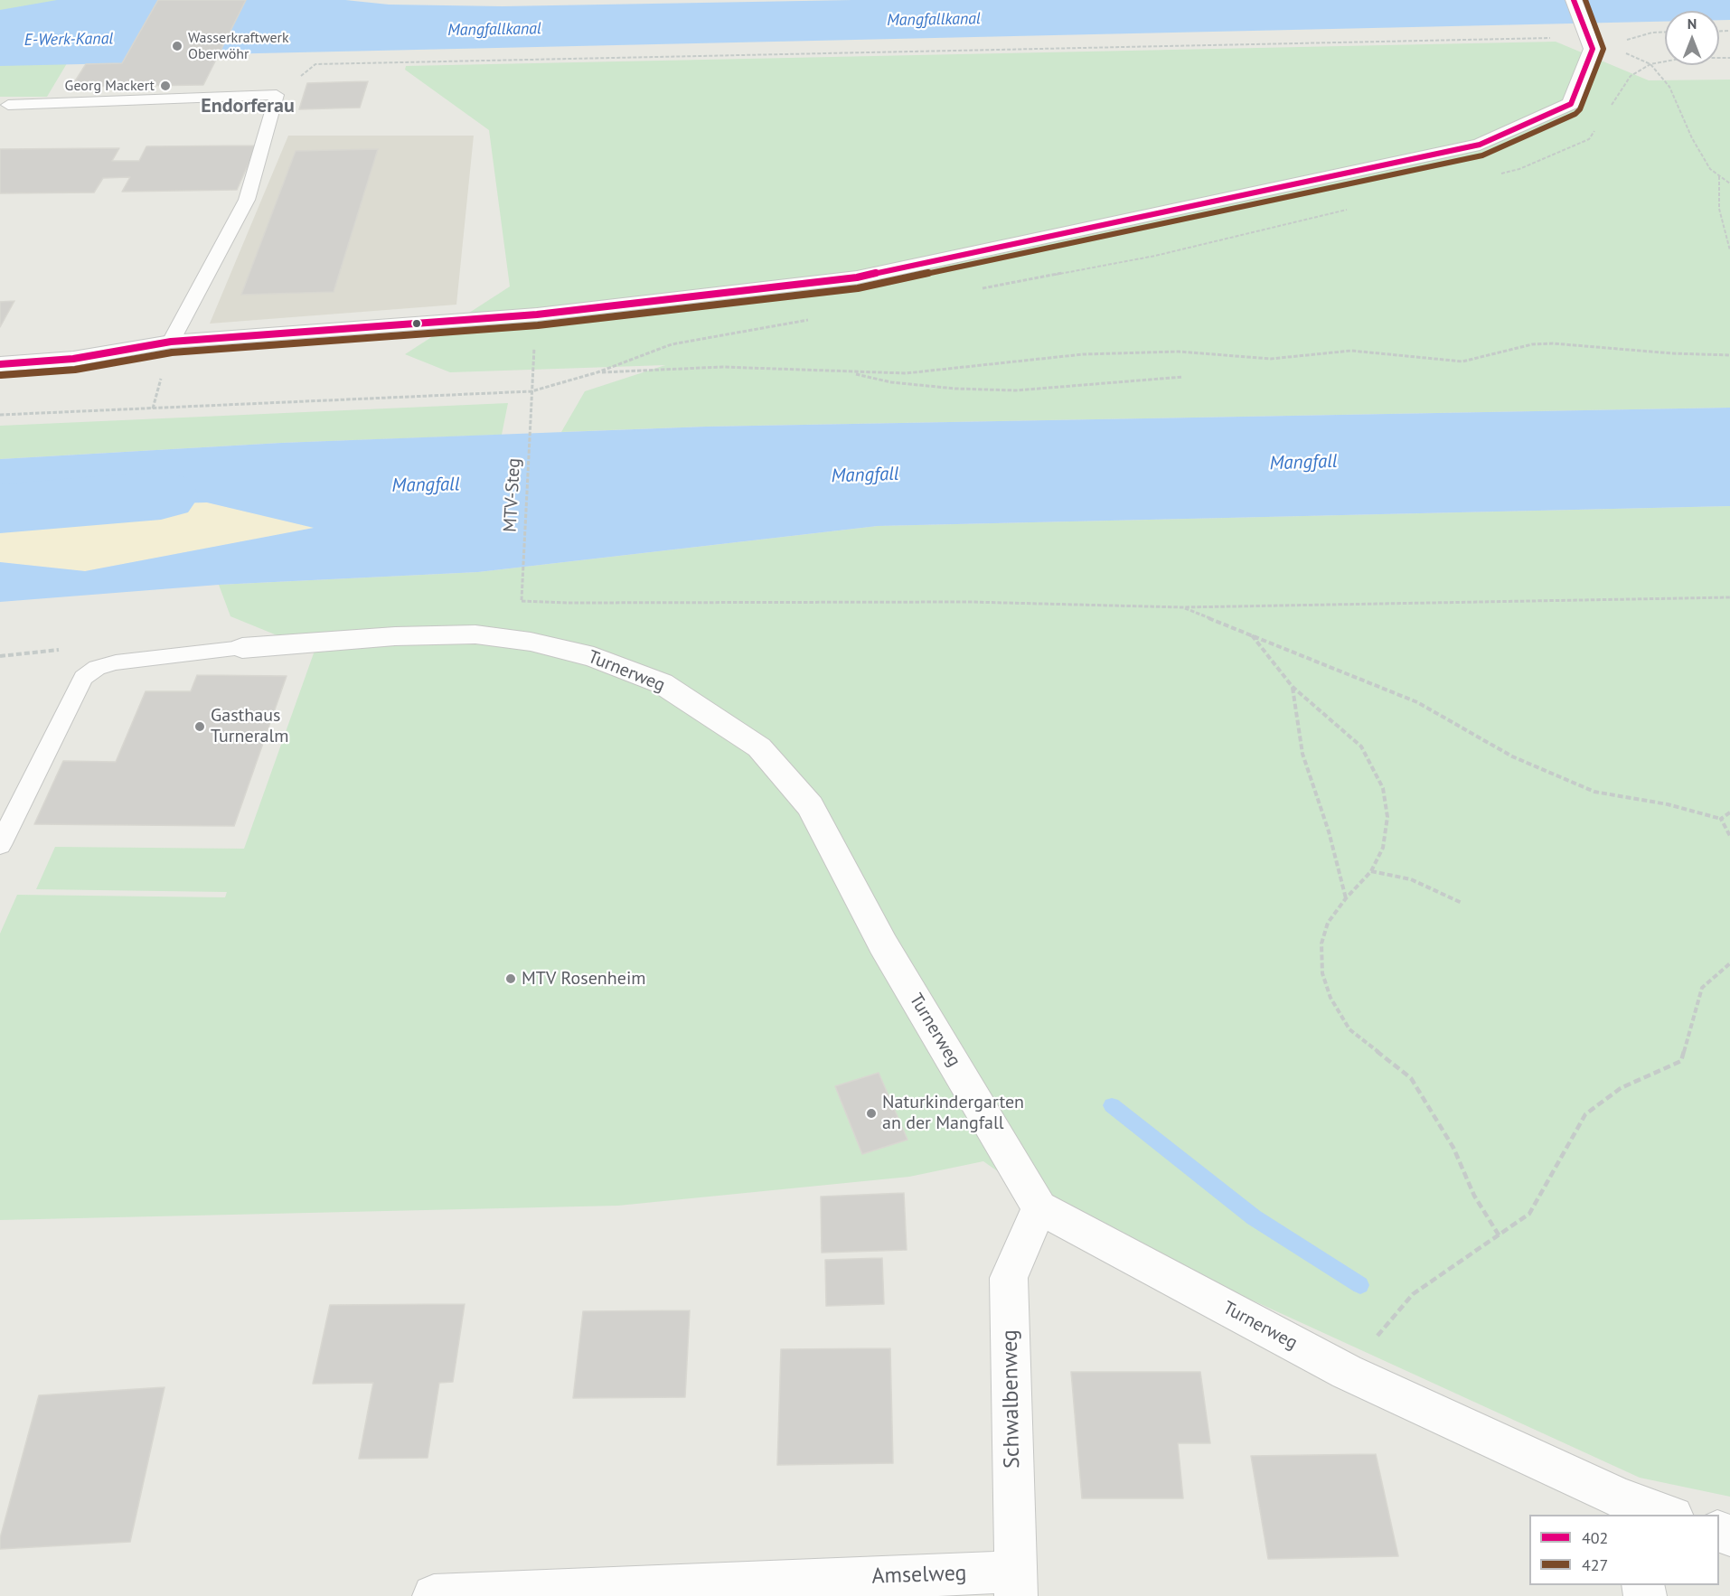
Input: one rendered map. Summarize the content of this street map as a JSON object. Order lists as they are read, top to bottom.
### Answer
{
  "streets": {
    "street": ["Turnerweg", "Schwalbenweg", "Amselweg"],
    "path": ["MTV-Steg"]
  },
  "crossings": [
    ["Turnerweg", "Schwalbenweg"],
    ["Schwalbenweg", "Amselweg"]
  ],
  "districts": ["Endorferau"],
  "water": ["Mangfallkanal", "E-Werk-Kanal", "Mangfall"],
  "places": [
    "Wasserkraftwerk Oberwöhr",
    "Georg Mackert",
    "Gasthaus Turneralm",
    "MTV Rosenheim",
    "Naturkindergarten an der Mangfall"
  ],
  "lines": ["transit line 402", "transit line 427"],
  "legend": ["402", "427"],
  "north": "top"
}
